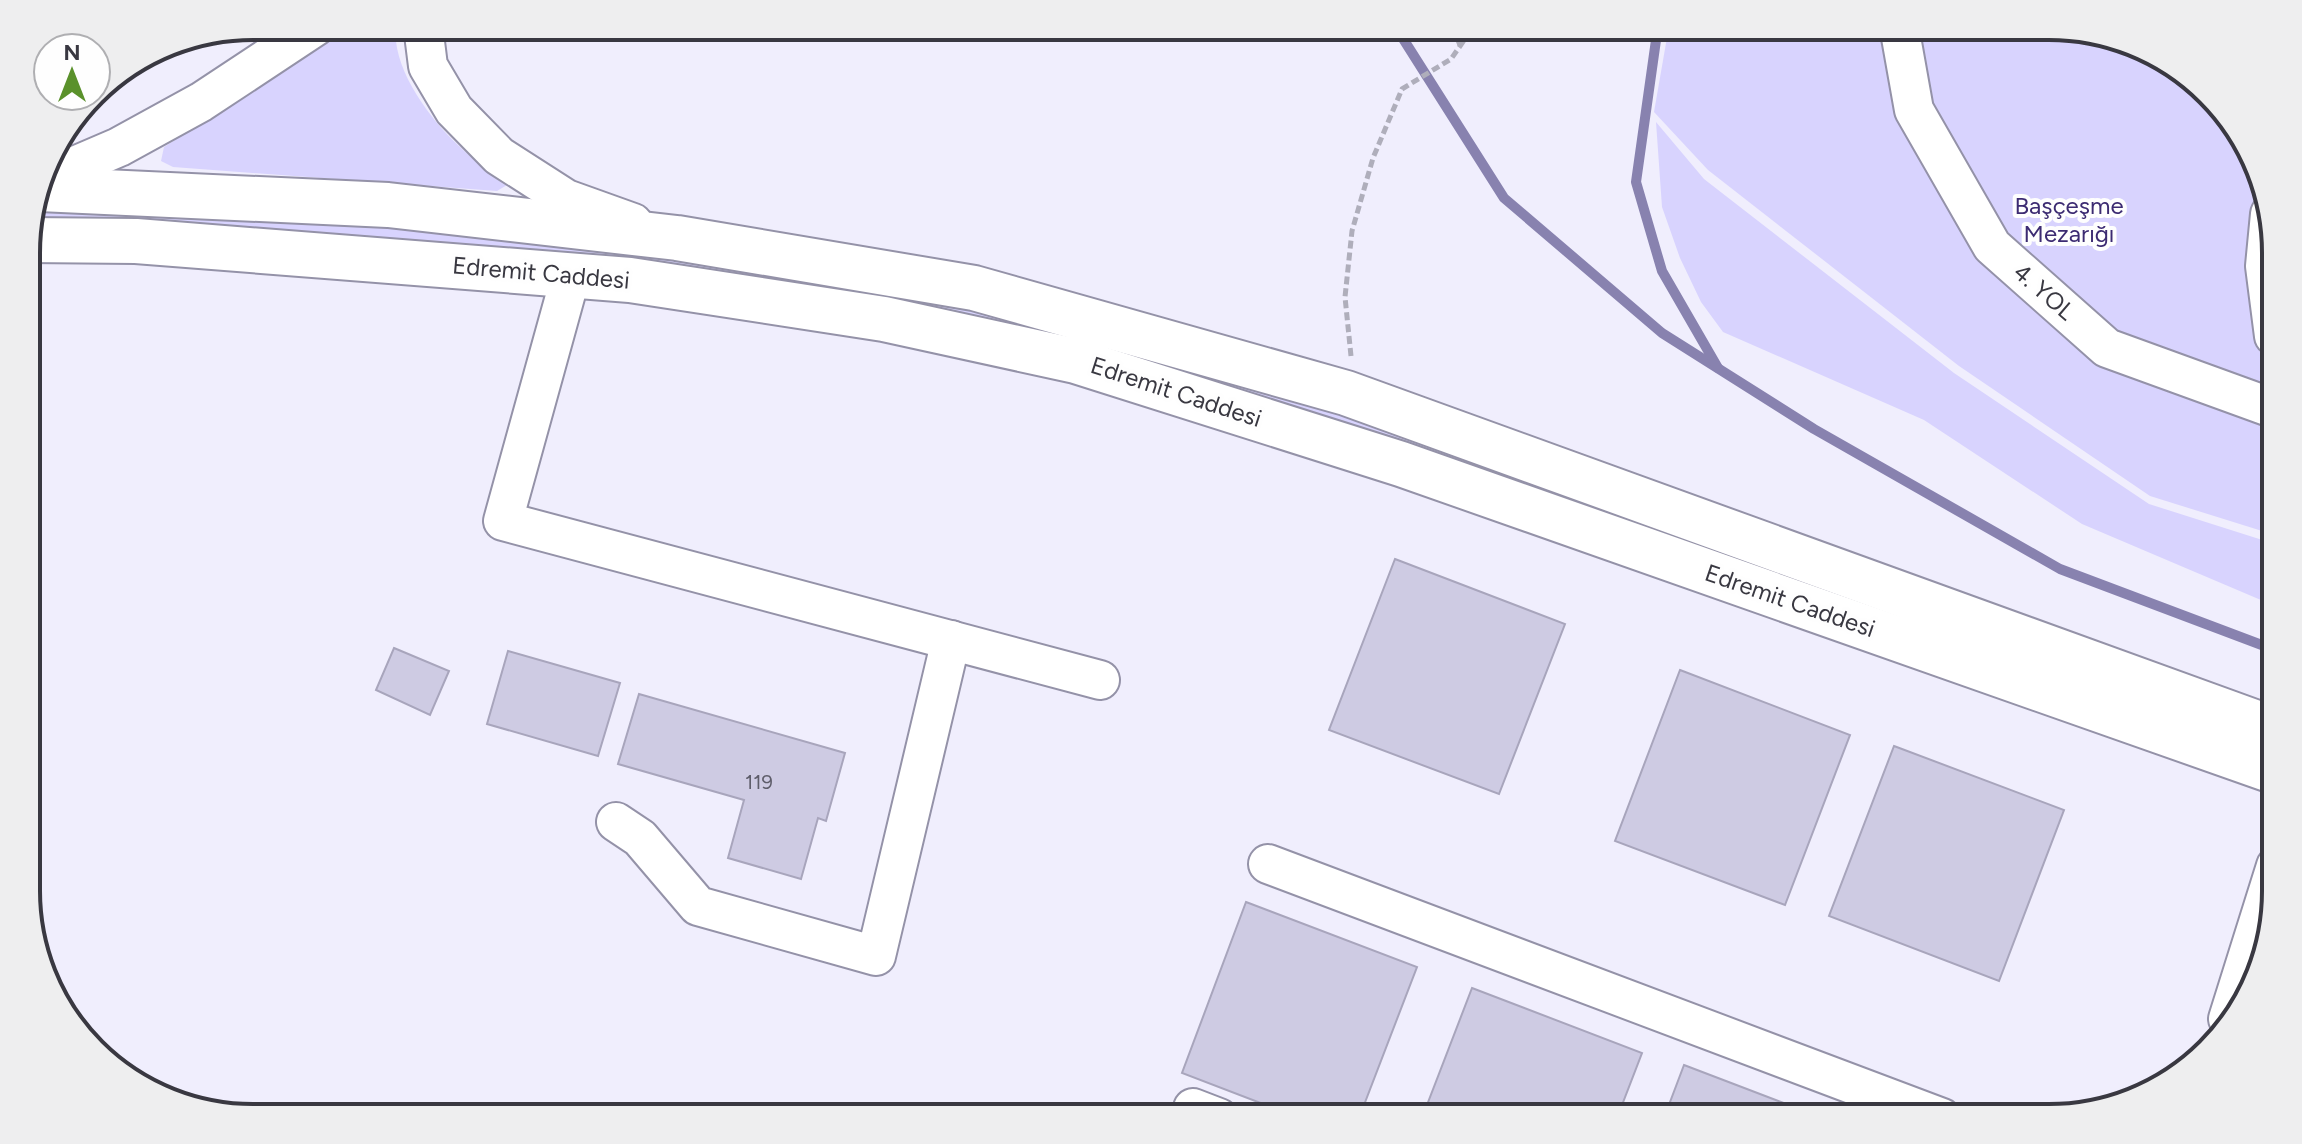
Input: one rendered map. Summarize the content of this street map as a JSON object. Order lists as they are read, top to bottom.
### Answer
{
  "streets": {
    "highway": ["Edremit Caddesi"],
    "street": ["4. YOL"]
  },
  "parks": ["Başçeşme Mezarığı"],
  "house_numbers": ["119"],
  "north": "top"
}
